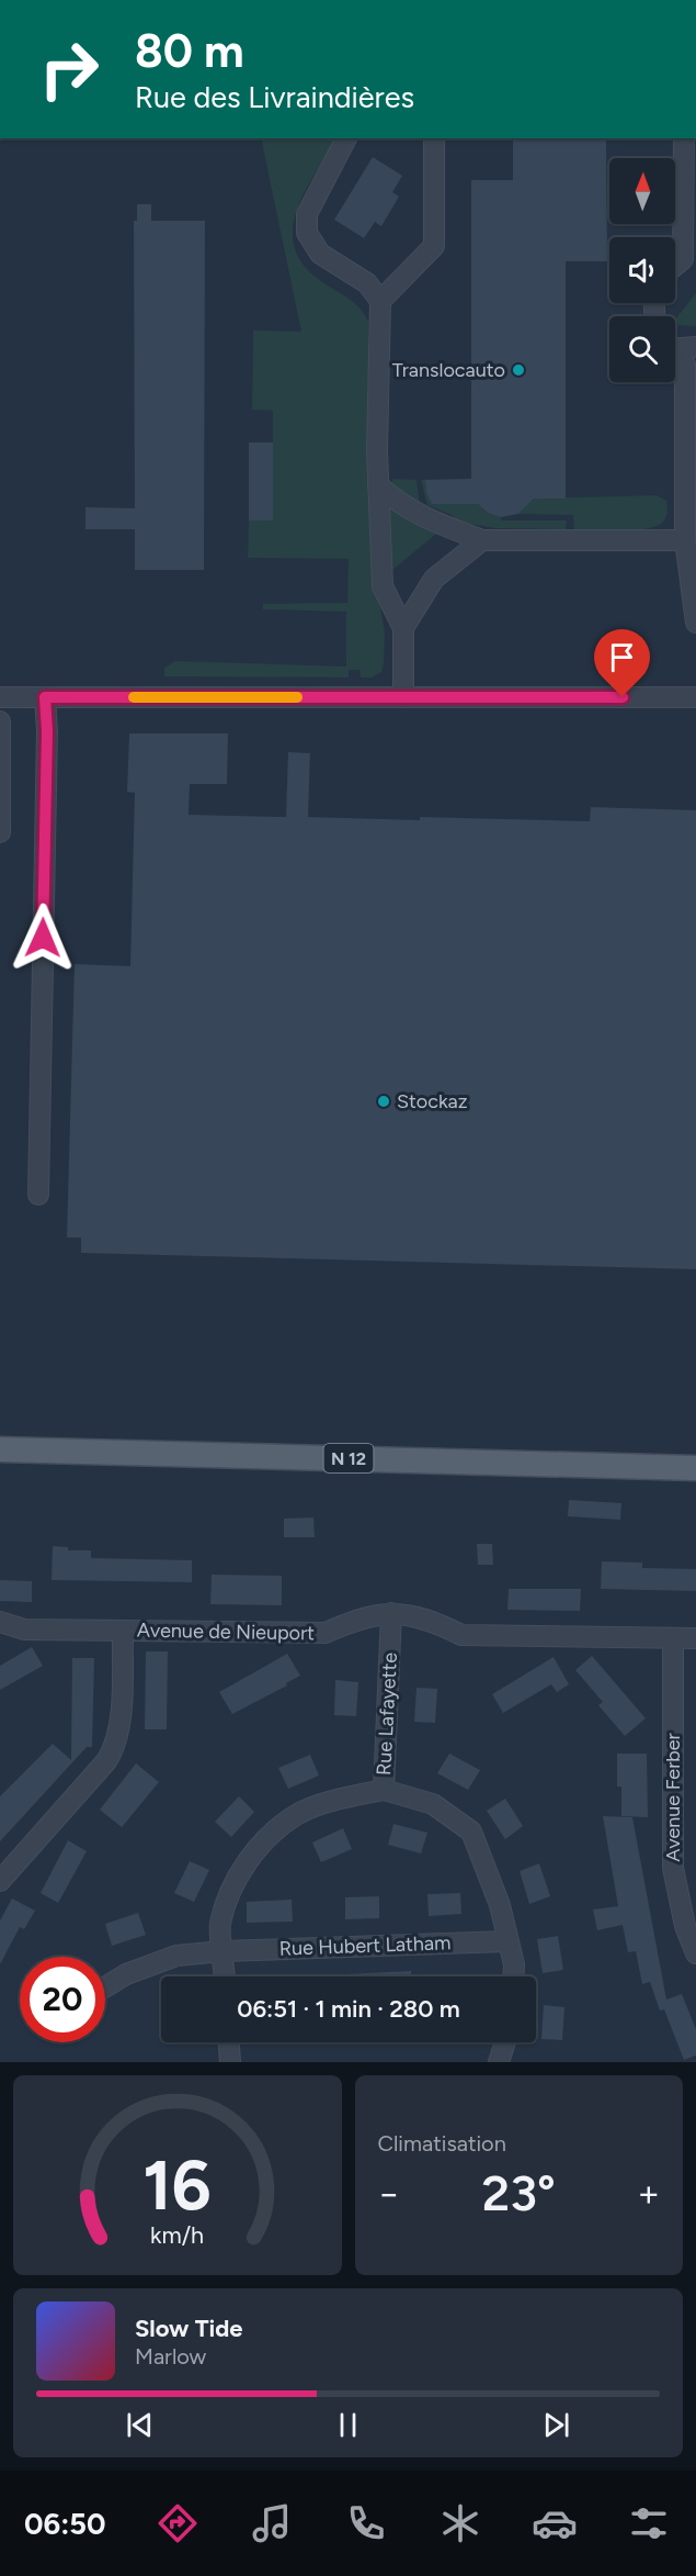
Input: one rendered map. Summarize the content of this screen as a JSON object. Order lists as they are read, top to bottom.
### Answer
{
  "streets": {
    "main road": ["N 12"],
    "street": [
      "Avenue de Nieuport",
      "Rue Lafayette",
      "Avenue Ferber",
      "Rue Hubert Latham"
    ]
  },
  "crossings": [
    ["Avenue de Nieuport", "Rue Lafayette"],
    ["Avenue de Nieuport", "Avenue Ferber"],
    ["Rue Lafayette", "Rue Hubert Latham"]
  ],
  "places": ["Translocauto", "Stockaz"],
  "north": "top",
  "page": {
    "turn": ["80 m", "Rue des Livraindières"],
    "limit": "20",
    "trip": "06:51 · 1 min · 280 m",
    "tile": "Climatisation",
    "heat": ["−", "23°", "+"],
    "song": ["Slow Tide", "Marlow"],
    "tabs": "06:50",
    "gauge": ["16", "km/h"]
  }
}
